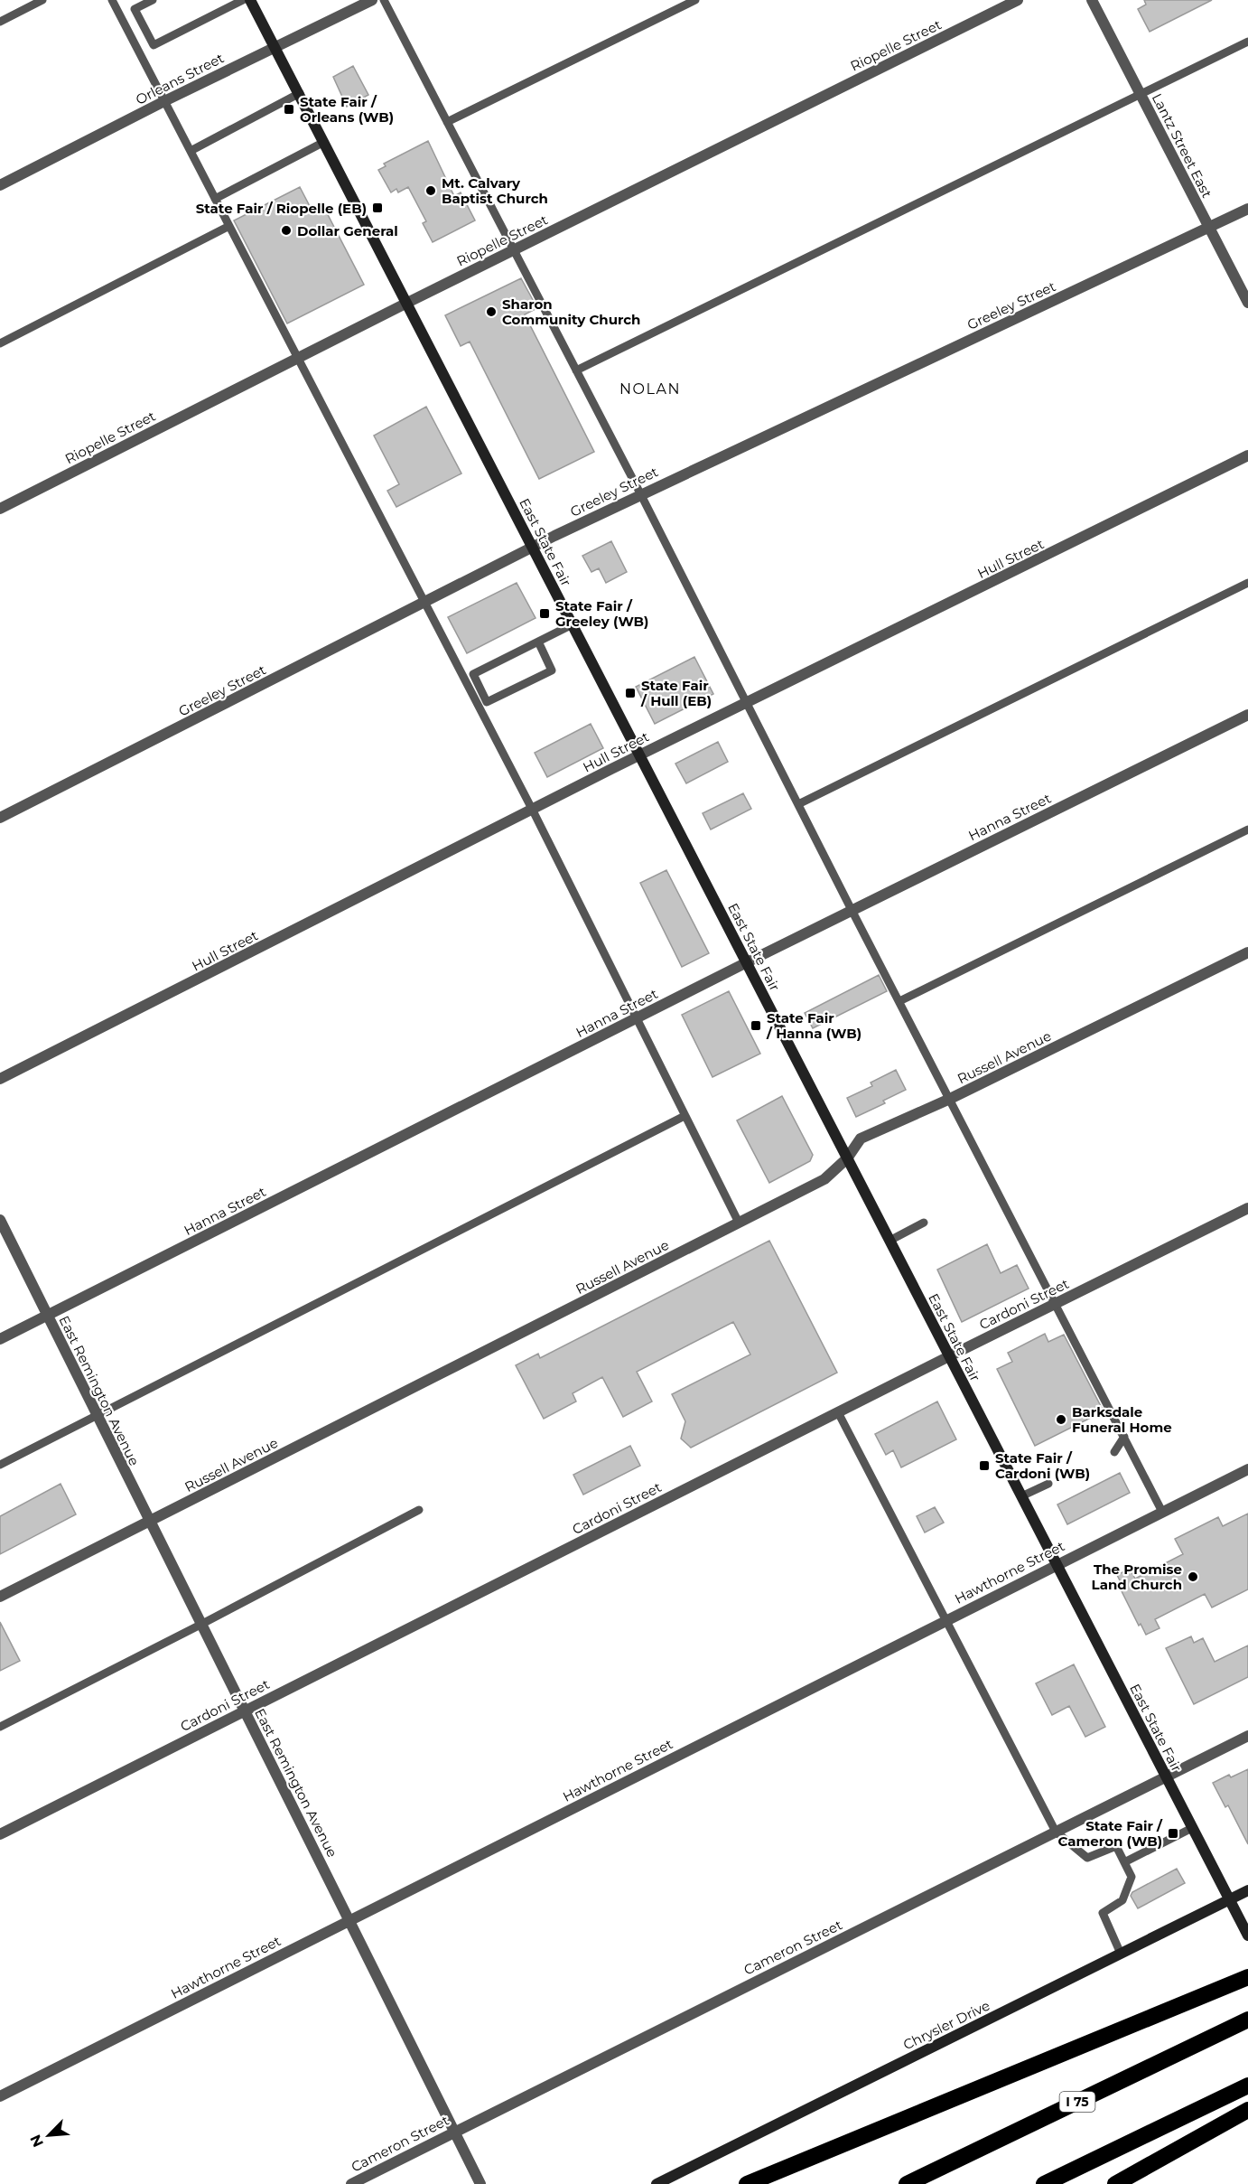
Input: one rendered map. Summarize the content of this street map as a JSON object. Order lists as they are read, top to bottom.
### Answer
{
  "streets": {
    "highway": ["I 75"],
    "street": [
      "Riopelle Street",
      "Orleans Street",
      "Lantz Street East",
      "Greeley Street",
      "East State Fair",
      "Hull Street",
      "Hanna Street",
      "Russell Avenue",
      "Cardoni Street",
      "East Remington Avenue",
      "Hawthorne Street",
      "Cameron Street",
      "Chrysler Drive"
    ]
  },
  "crossings": [
    ["Riopelle Street", "East State Fair"],
    ["Orleans Street", "East State Fair"],
    ["Lantz Street East", "Greeley Street"],
    ["Greeley Street", "East State Fair"],
    ["East State Fair", "Hull Street"],
    ["East State Fair", "Hanna Street"],
    ["East State Fair", "Russell Avenue"],
    ["East State Fair", "Cardoni Street"],
    ["East State Fair", "Hawthorne Street"],
    ["East State Fair", "Cameron Street"],
    ["East State Fair", "Chrysler Drive"],
    ["Hanna Street", "East Remington Avenue"],
    ["Russell Avenue", "East Remington Avenue"],
    ["Cardoni Street", "East Remington Avenue"],
    ["East Remington Avenue", "Hawthorne Street"],
    ["East Remington Avenue", "Cameron Street"]
  ],
  "districts": ["NOLAN"],
  "places": {
    "transit": [
      "State Fair / Orleans (WB)",
      "State Fair / Riopelle (EB)",
      "State Fair / Greeley (WB)",
      "State Fair / Hull (EB)",
      "State Fair / Hanna (WB)",
      "State Fair / Cardoni (WB)",
      "State Fair / Cameron (WB)"
    ],
    "other": [
      "Mt. Calvary Baptist Church",
      "Dollar General",
      "Sharon Community Church",
      "Barksdale Funeral Home",
      "The Promise Land Church"
    ]
  },
  "north": "bottom left"
}
